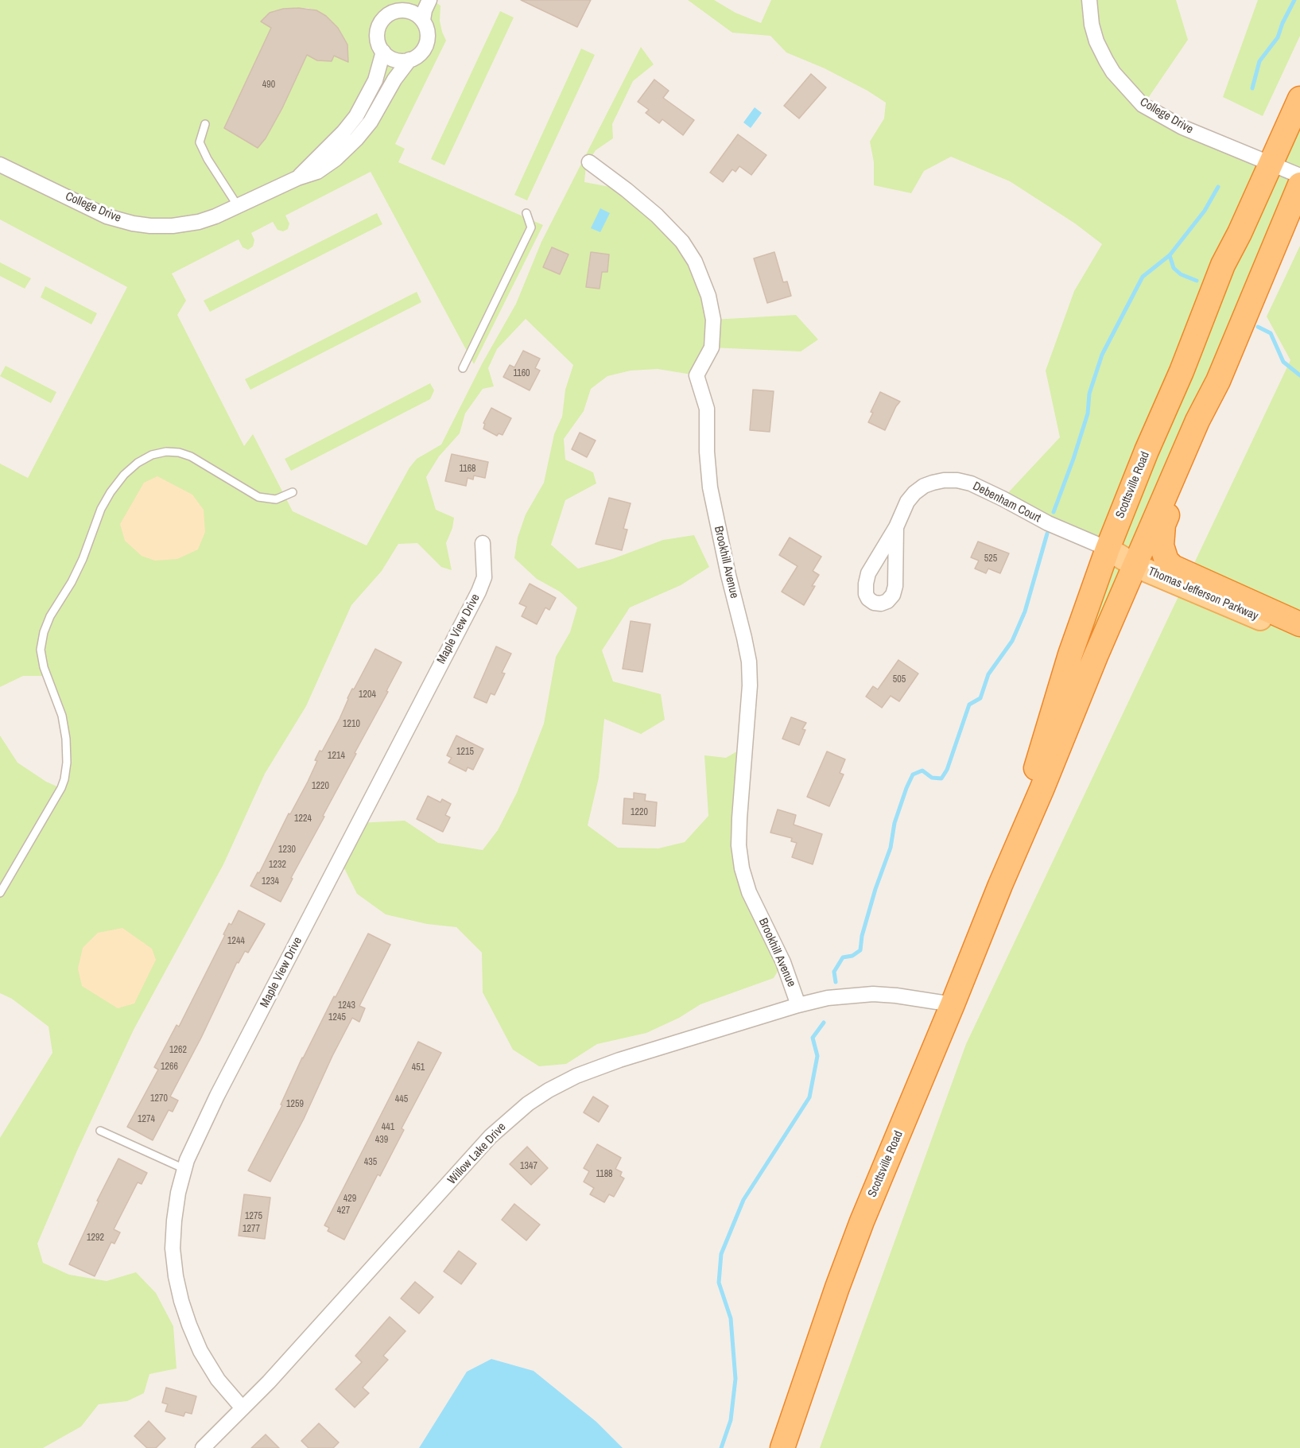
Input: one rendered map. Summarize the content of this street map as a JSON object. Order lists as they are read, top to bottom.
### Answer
{
  "streets": {
    "highway": ["Scottsville Road"],
    "main road": ["Thomas Jefferson Parkway"],
    "street": [
      "College Drive",
      "Debenham Court",
      "Brookhill Avenue",
      "Maple View Drive",
      "Willow Lake Drive"
    ]
  },
  "crossings": [
    ["College Drive", "Scottsville Road"],
    ["Scottsville Road", "Debenham Court"],
    ["Scottsville Road", "Thomas Jefferson Parkway"],
    ["Scottsville Road", "Willow Lake Drive"],
    ["Debenham Court", "Thomas Jefferson Parkway"],
    ["Brookhill Avenue", "Willow Lake Drive"],
    ["Maple View Drive", "Willow Lake Drive"]
  ],
  "house_numbers": [
    "490",
    "1160",
    "1168",
    "525",
    "505",
    "1204",
    "1210",
    "1215",
    "1214",
    "1220",
    "1220",
    "1224",
    "1230",
    "1232",
    "1234",
    "1244",
    "1243",
    "1245",
    "1262",
    "1266",
    "451",
    "1270",
    "445",
    "1259",
    "1274",
    "441",
    "439",
    "435",
    "1347",
    "1188",
    "429",
    "427",
    "1275",
    "1277",
    "1292"
  ]
}
